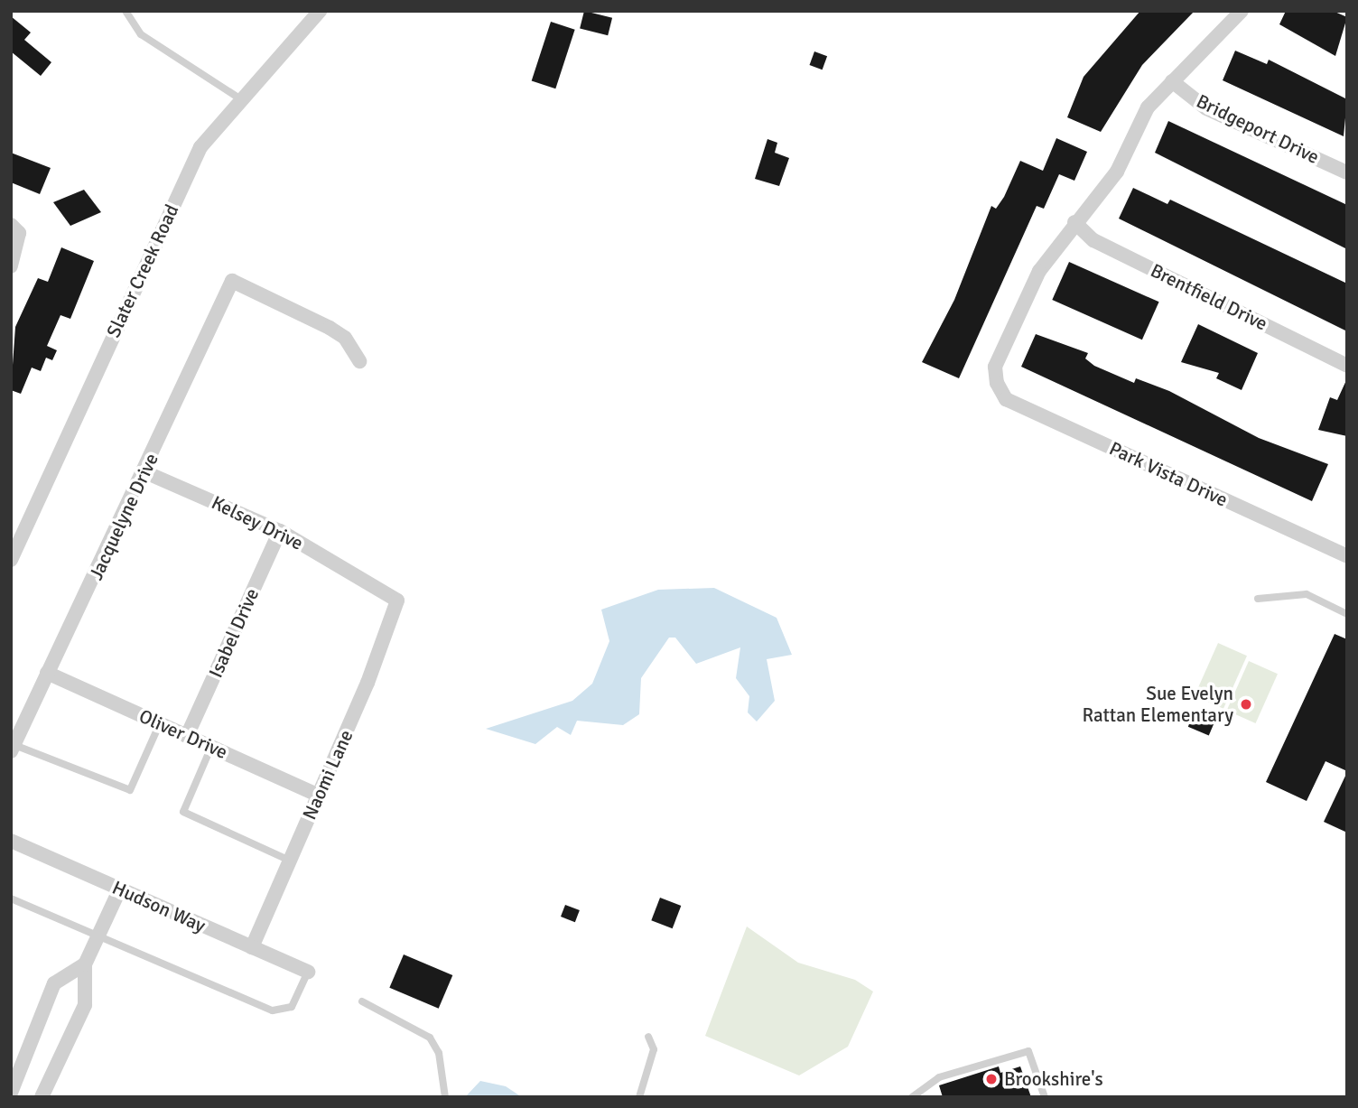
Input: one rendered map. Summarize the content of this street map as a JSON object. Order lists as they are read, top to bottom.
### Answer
{
  "streets": {
    "street": [
      "Bridgeport Drive",
      "Slater Creek Road",
      "Brentfield Drive",
      "Park Vista Drive",
      "Jacquelyne Drive",
      "Kelsey Drive",
      "Isabel Drive",
      "Oliver Drive",
      "Naomi Lane",
      "Hudson Way"
    ]
  },
  "crossings": [
    ["Brentfield Drive", "Park Vista Drive"],
    ["Jacquelyne Drive", "Kelsey Drive"],
    ["Jacquelyne Drive", "Oliver Drive"],
    ["Kelsey Drive", "Isabel Drive"],
    ["Kelsey Drive", "Naomi Lane"],
    ["Isabel Drive", "Oliver Drive"],
    ["Oliver Drive", "Naomi Lane"],
    ["Naomi Lane", "Hudson Way"]
  ],
  "places": ["Sue Evelyn Rattan Elementary", "Brookshire's"]
}
